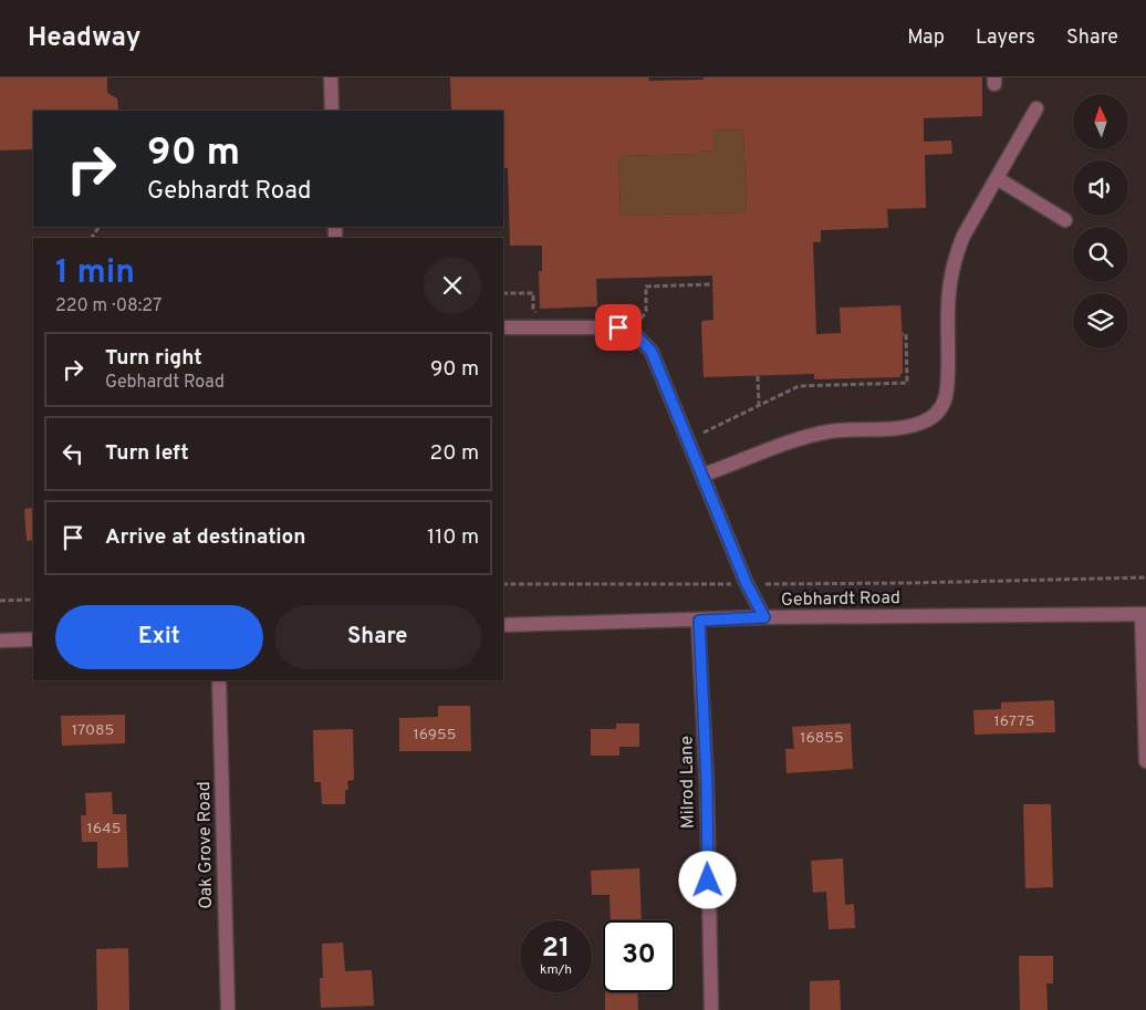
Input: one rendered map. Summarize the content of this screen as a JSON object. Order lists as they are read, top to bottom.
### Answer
{
  "streets": {
    "street": ["Gebhardt Road", "Milrod Lane", "Oak Grove Road"]
  },
  "crossings": [
    ["Gebhardt Road", "Milrod Lane"]
  ],
  "house_numbers": [
    "16775",
    "17085",
    "16955",
    "16855",
    "1645"
  ],
  "north": "top",
  "page": {
    "header": "Headway",
    "nav": ["Map", "Layers", "Share"],
    "turn": ["90 m", "Gebhardt Road"],
    "heading": ["1 min", "220 m · 08:27"],
    "list": [
      {
        "name": "Turn right",
        "note": "Gebhardt Road",
        "value": "90 m"
      },
      {
        "name": "Turn left",
        "value": "20 m"
      },
      {
        "name": "Arrive at destination",
        "value": "110 m"
      }
    ],
    "buttons": ["Exit", "Share"],
    "speed": "21 km/h",
    "limit": "30"
  }
}
